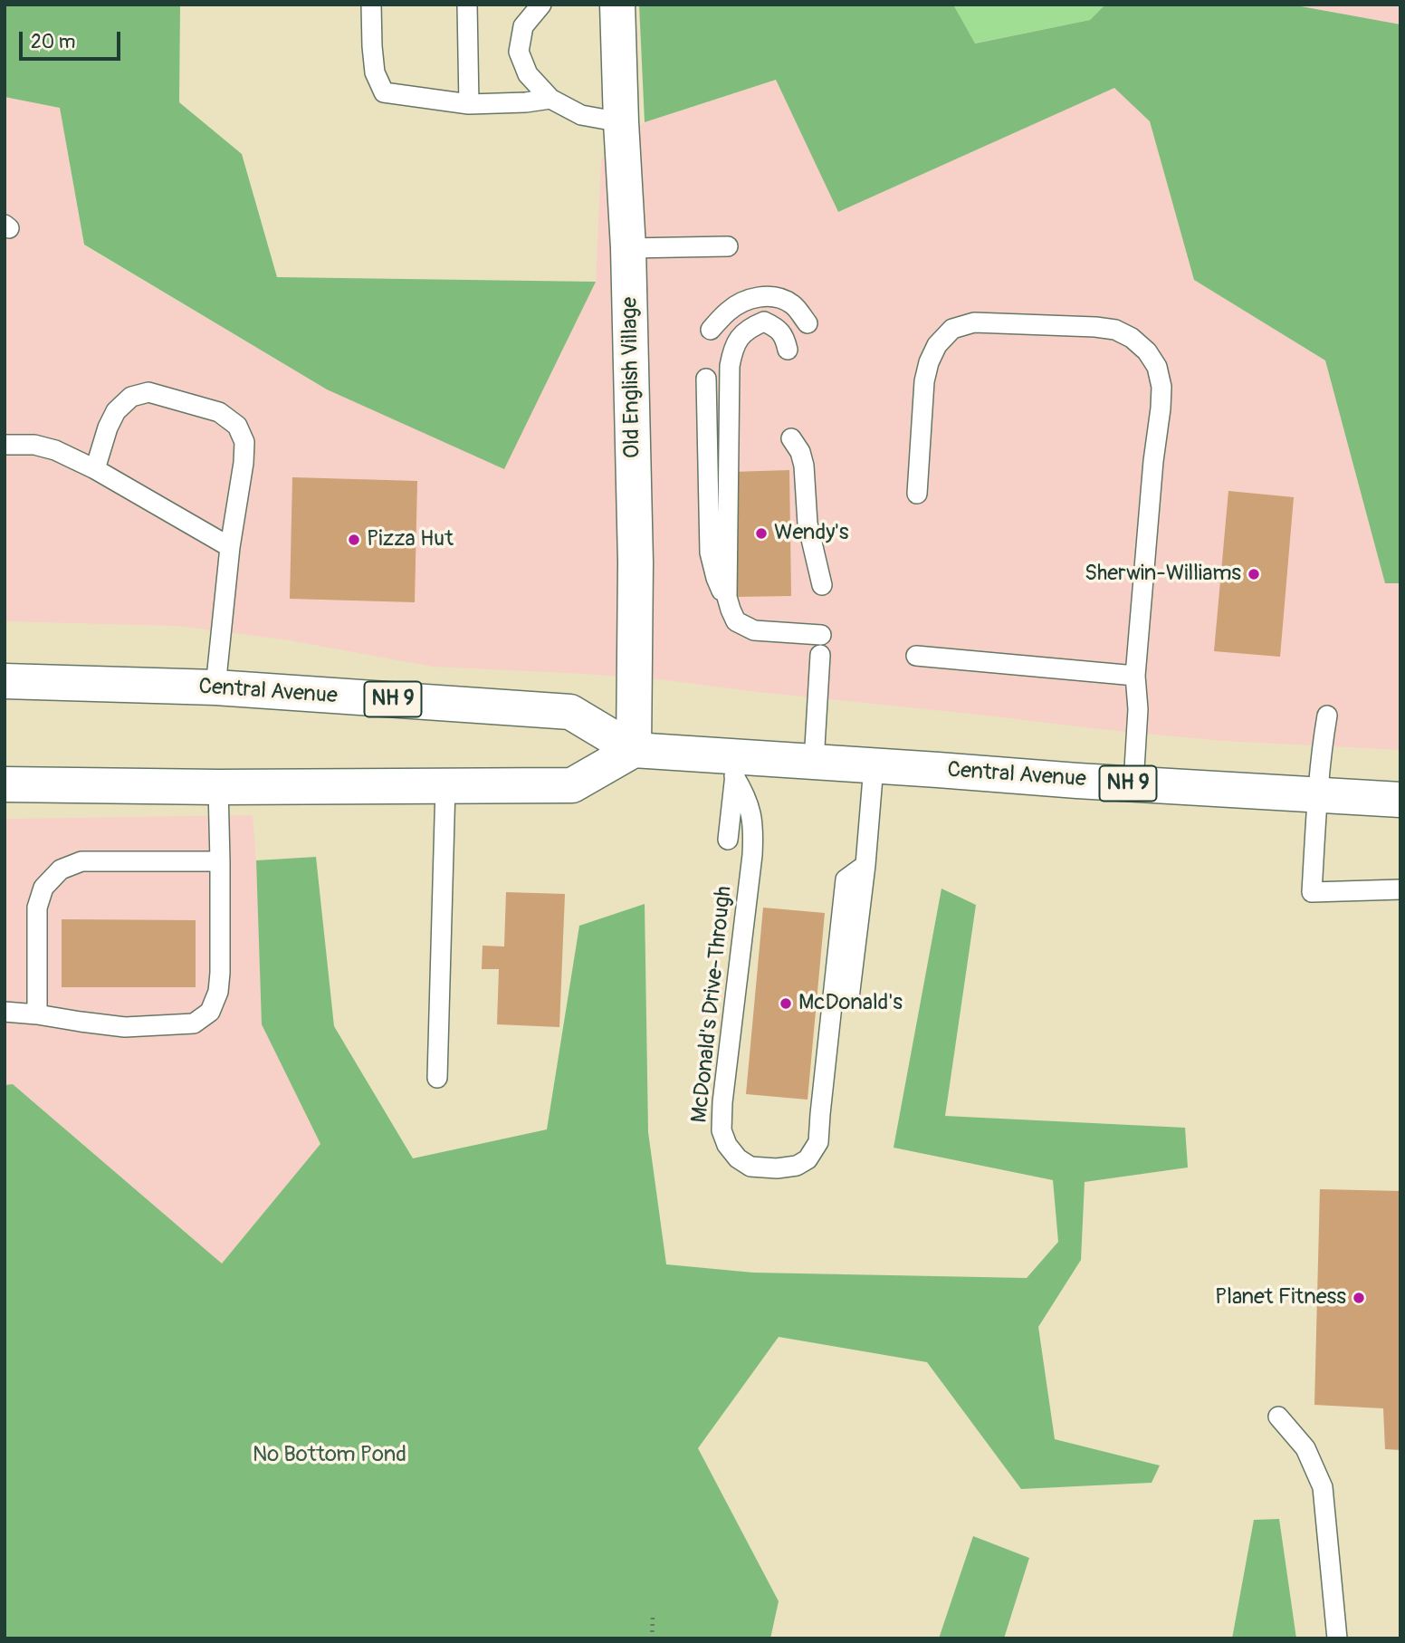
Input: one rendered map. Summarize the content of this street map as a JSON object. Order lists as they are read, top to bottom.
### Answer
{
  "streets": {
    "main road": ["Old English Village", "Central Avenue", "NH 9"],
    "lane": ["McDonald's Drive-Through"]
  },
  "crossings": [
    ["Old English Village", "Central Avenue"],
    ["Central Avenue", "McDonald's Drive-Through"]
  ],
  "parks": ["No Bottom Pond"],
  "places": [
    "Wendy's",
    "Pizza Hut",
    "Sherwin-Williams",
    "McDonald's",
    "Planet Fitness"
  ],
  "scale_bar": "20 m"
}
